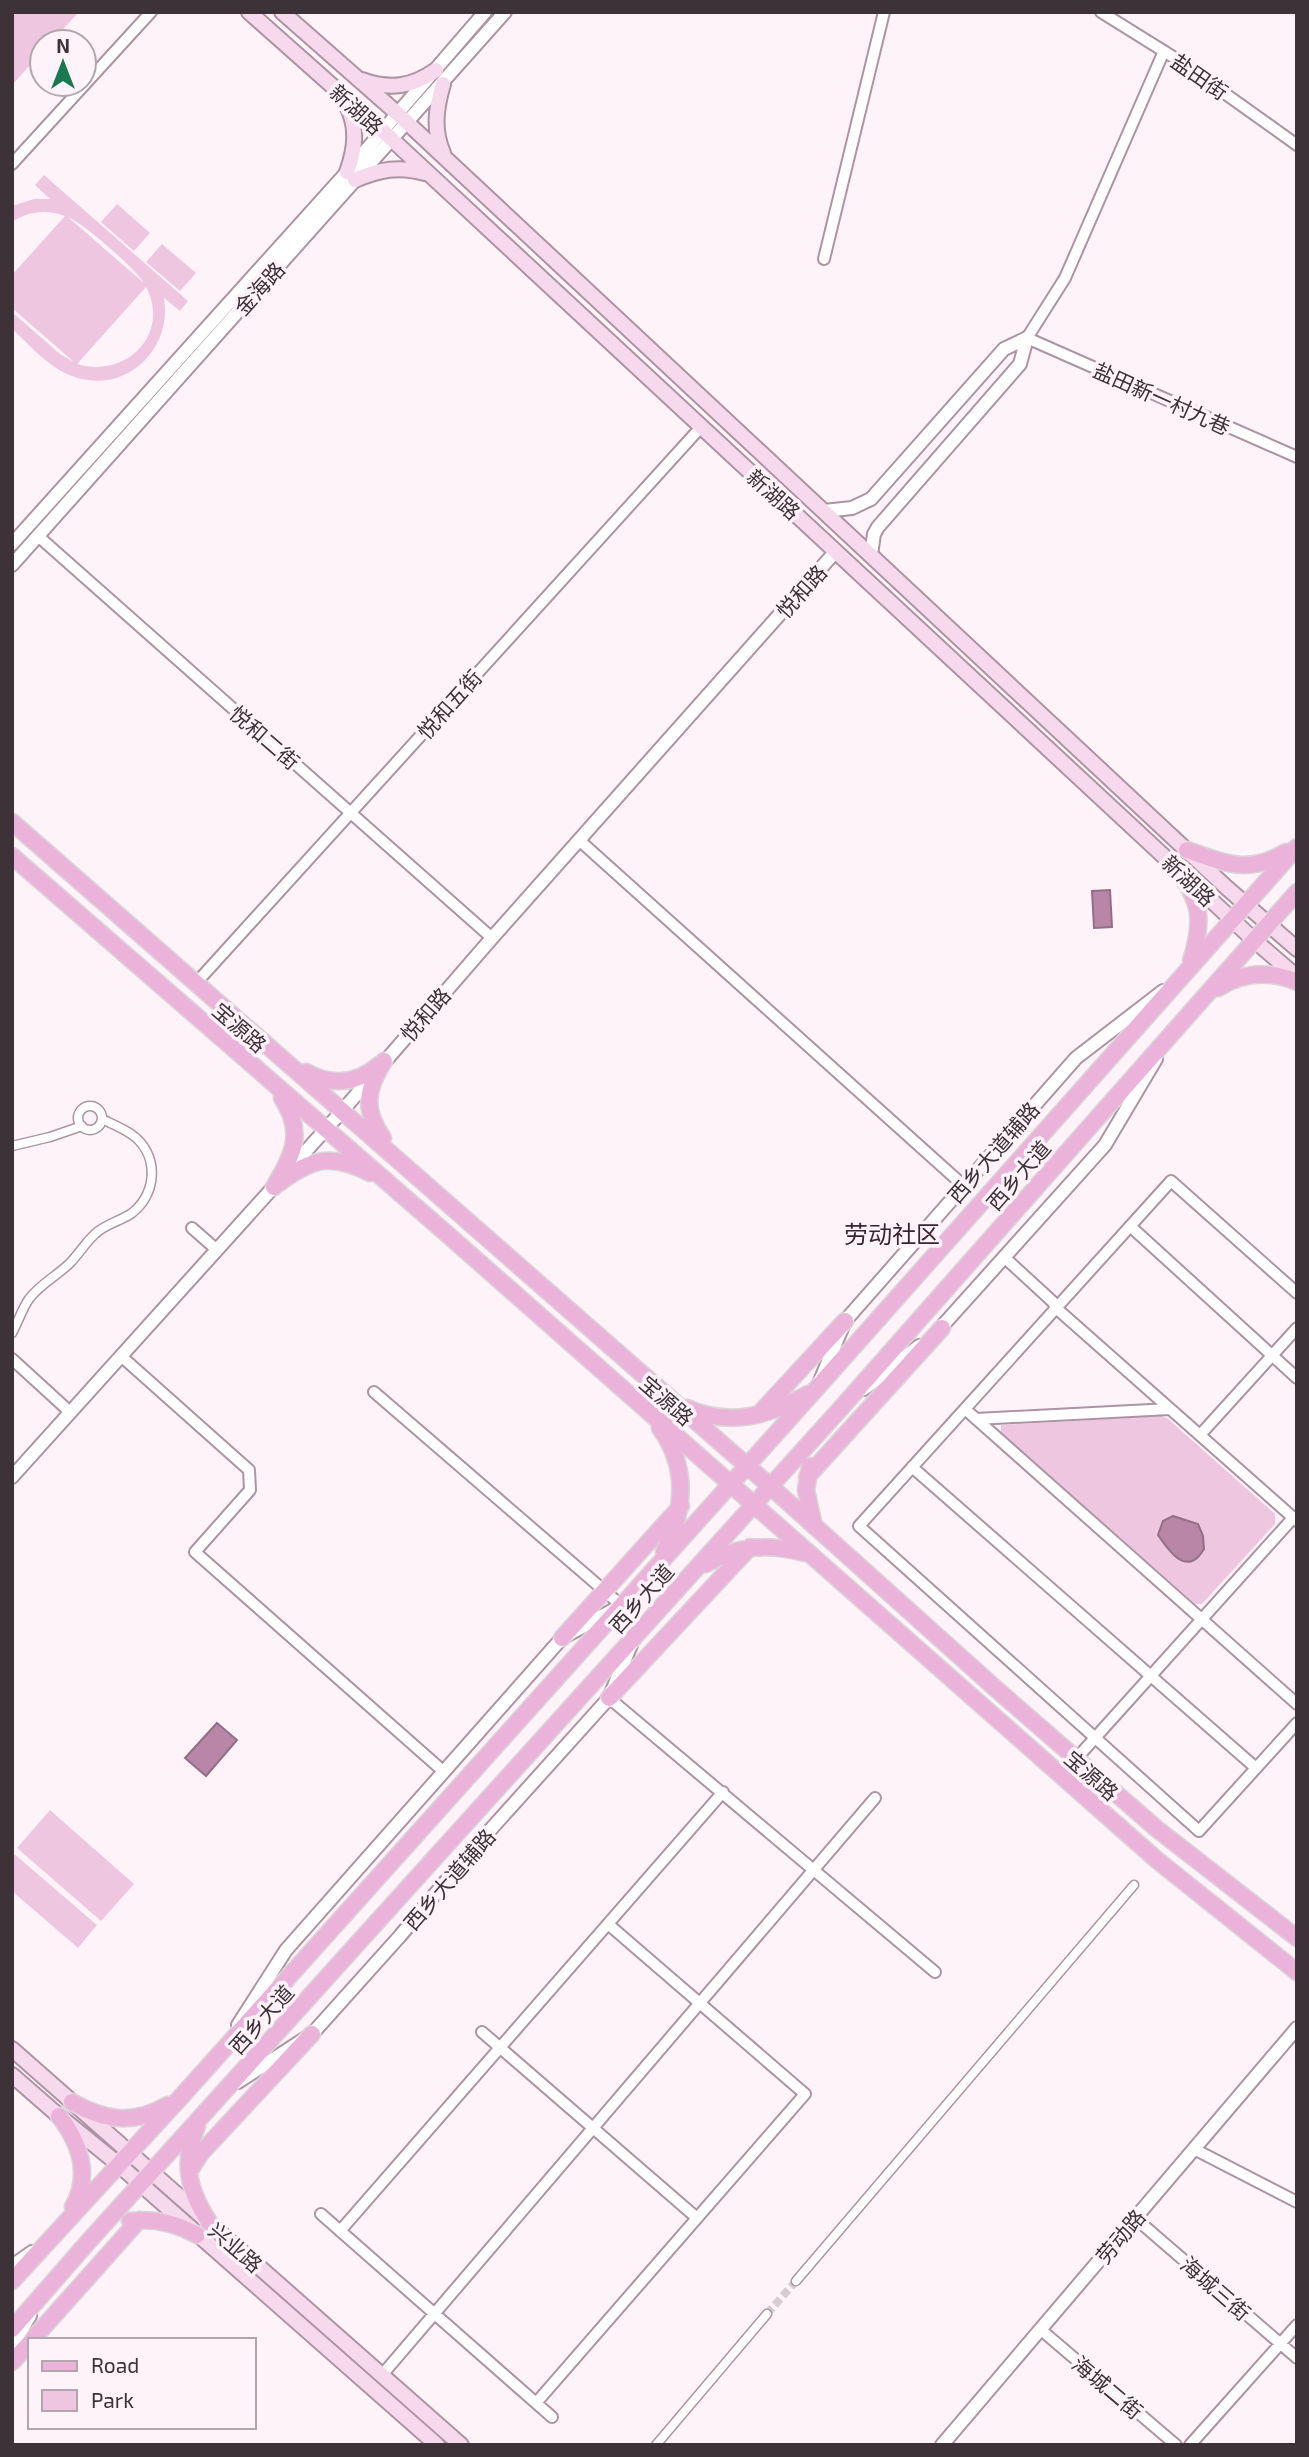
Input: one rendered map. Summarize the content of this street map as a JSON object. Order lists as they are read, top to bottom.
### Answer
{
  "streets": {
    "main road": [
      "新湖路",
      "宝源路",
      "西乡大道",
      "兴业路"
    ],
    "street": [
      "盐田街",
      "金海路",
      "盐田新一村九巷",
      "悦和路",
      "悦和五街",
      "悦和二街",
      "西乡大道辅路",
      "劳动路",
      "海城三街",
      "海城二街"
    ]
  },
  "crossings": [
    ["新湖路", "金海路"],
    ["新湖路", "悦和路"],
    ["新湖路", "悦和五街"],
    ["新湖路", "西乡大道"],
    ["金海路", "悦和二街"],
    ["悦和路", "悦和二街"],
    ["悦和路", "宝源路"],
    ["悦和五街", "悦和二街"],
    ["悦和五街", "宝源路"],
    ["宝源路", "西乡大道"],
    ["西乡大道辅路", "西乡大道"],
    ["西乡大道", "兴业路"],
    ["劳动路", "海城三街"],
    ["劳动路", "海城二街"]
  ],
  "districts": ["劳动社区"],
  "legend": ["Road", "Park"],
  "north": "top"
}
